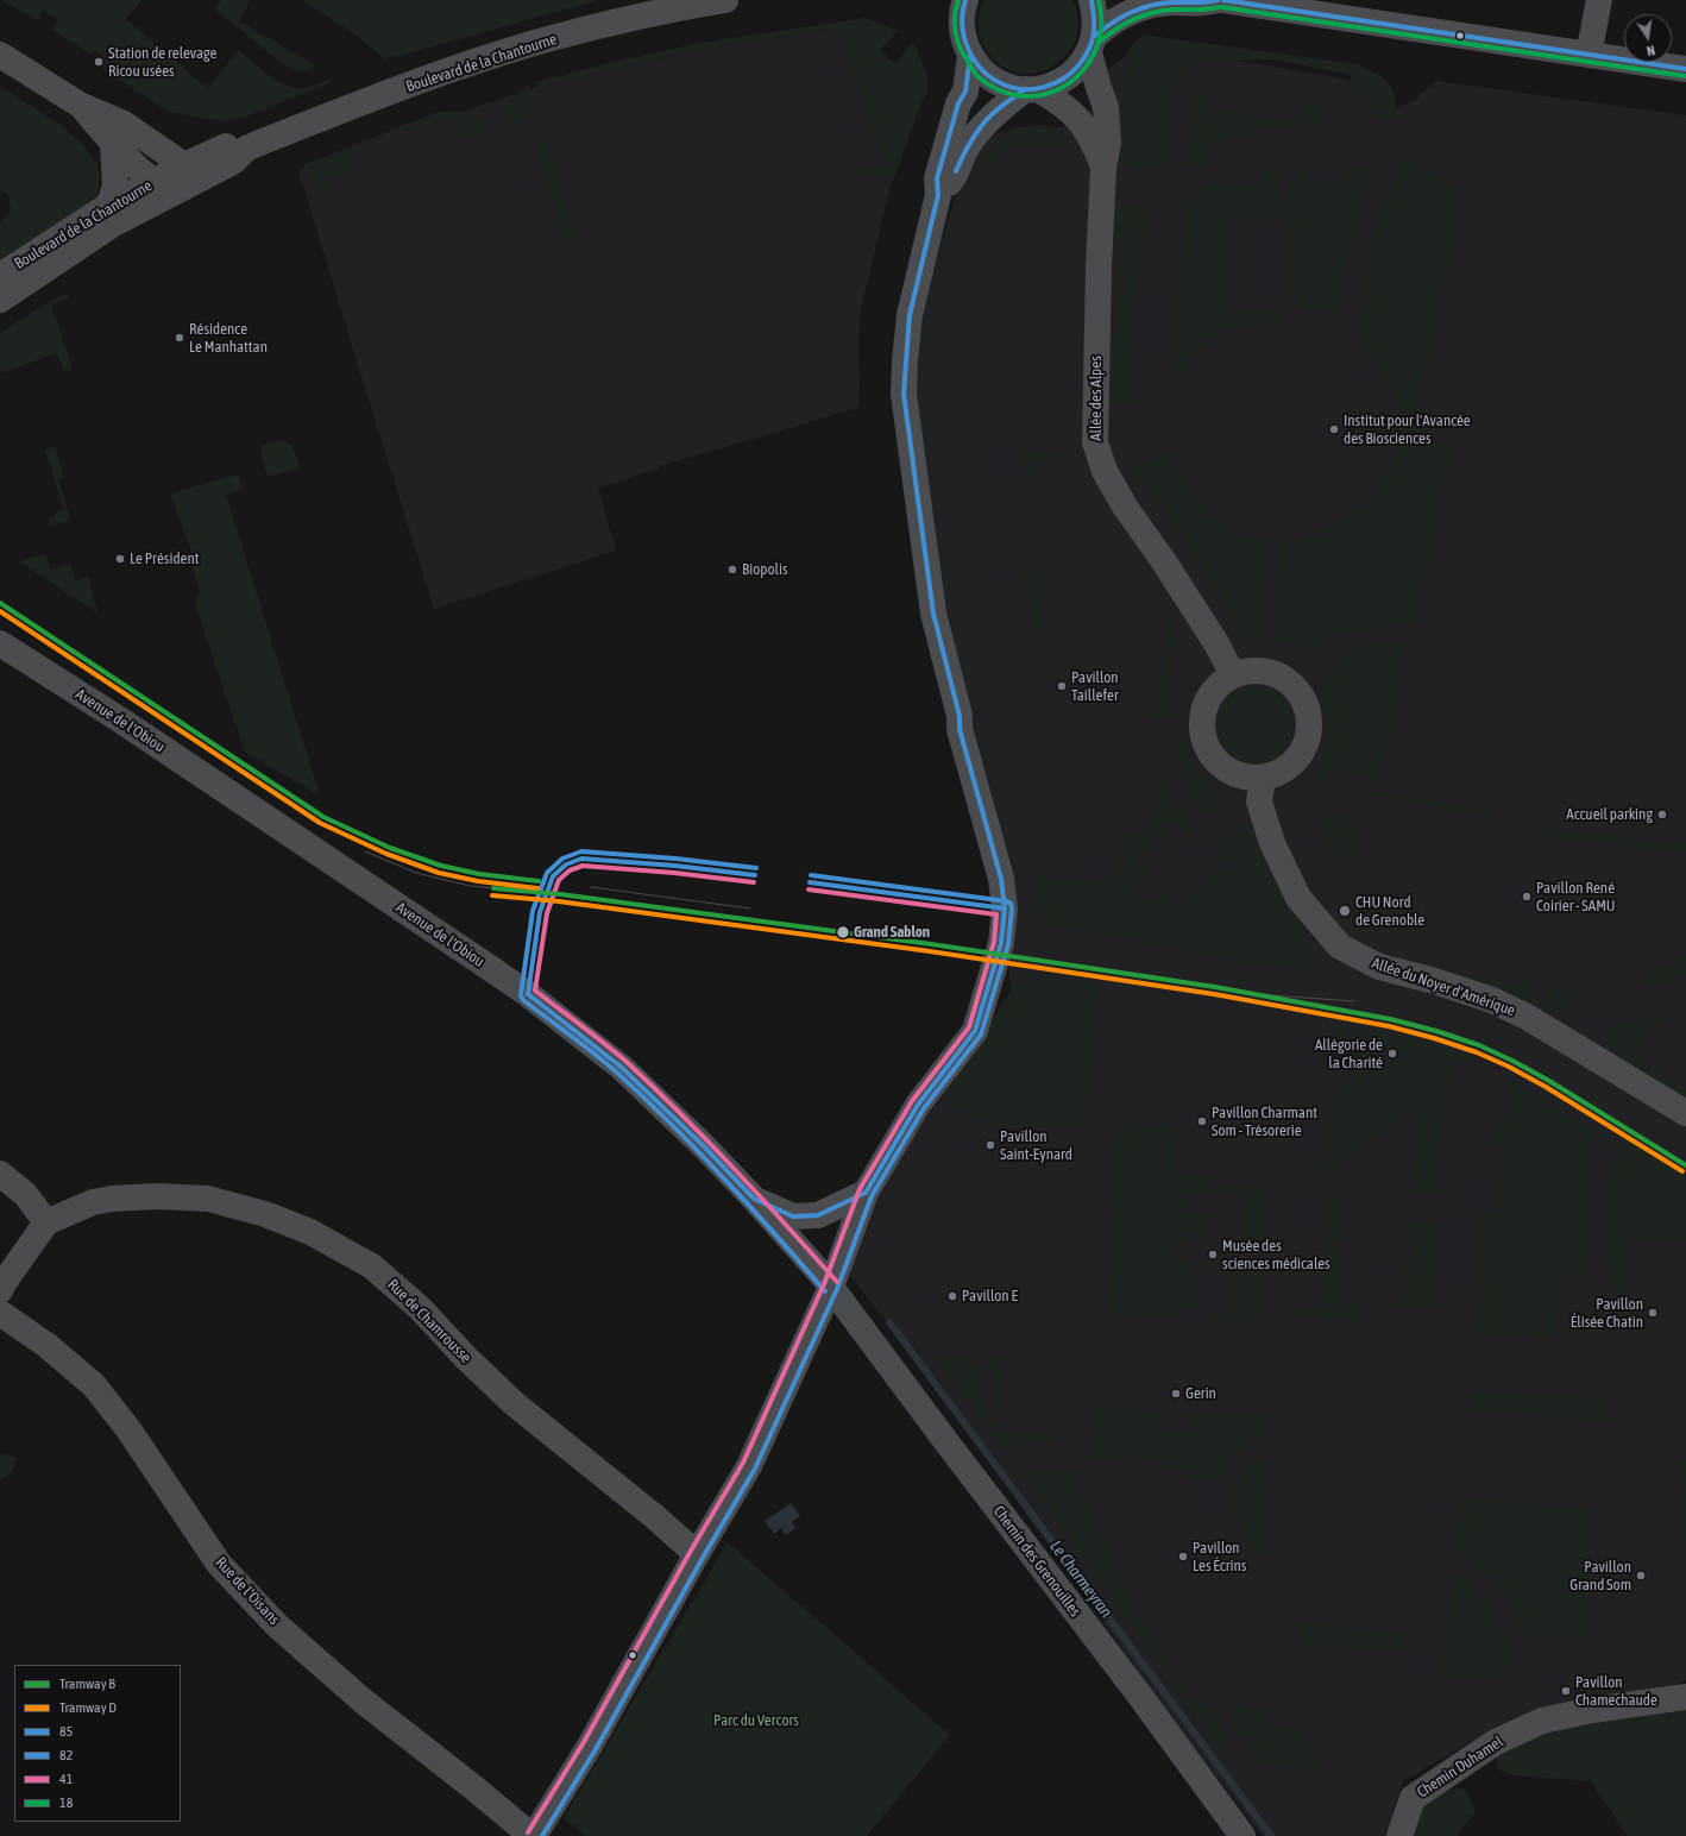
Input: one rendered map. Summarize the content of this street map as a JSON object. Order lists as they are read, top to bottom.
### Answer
{
  "streets": {
    "street": [
      "Boulevard de la Chantourne",
      "Allée des Alpes",
      "Avenue de l'Obiou",
      "Allée du Noyer d'Amérique",
      "Rue de Chamrousse",
      "Chemin des Grenouilles",
      "Rue de l'Oisans",
      "Chemin Duhamel"
    ]
  },
  "crossings": [
    ["Allée des Alpes", "Allée du Noyer d'Amérique"],
    ["Avenue de l'Obiou", "Chemin des Grenouilles"]
  ],
  "water": ["Le Charmeyran"],
  "parks": ["Parc du Vercors"],
  "places": [
    "Station de relevage Ricou usées",
    "Résidence Le Manhattan",
    "Institut pour l'Avancée des Biosciences",
    "Le Président",
    "Biopolis",
    "Pavillon Taillefer",
    "Accueil parking",
    "Pavillon René Coirier - SAMU",
    "CHU Nord de Grenoble",
    "Grand Sablon",
    "Allégorie de la Charité",
    "Pavillon Charmant Som - Trésorerie",
    "Pavillon Saint-Eynard",
    "Musée des sciences médicales",
    "Pavillon E",
    "Pavillon Élisée Chatin",
    "Gerin",
    "Pavillon Les Écrins",
    "Pavillon Grand Som",
    "Pavillon Chamechaude"
  ],
  "lines": [
    "transit line 85",
    "transit line 18",
    "tram line B",
    "tram line D",
    "transit line 82",
    "transit line 41"
  ],
  "legend": [
    "Tramway B",
    "Tramway D",
    "85",
    "82",
    "41",
    "18"
  ],
  "north": "bottom"
}
